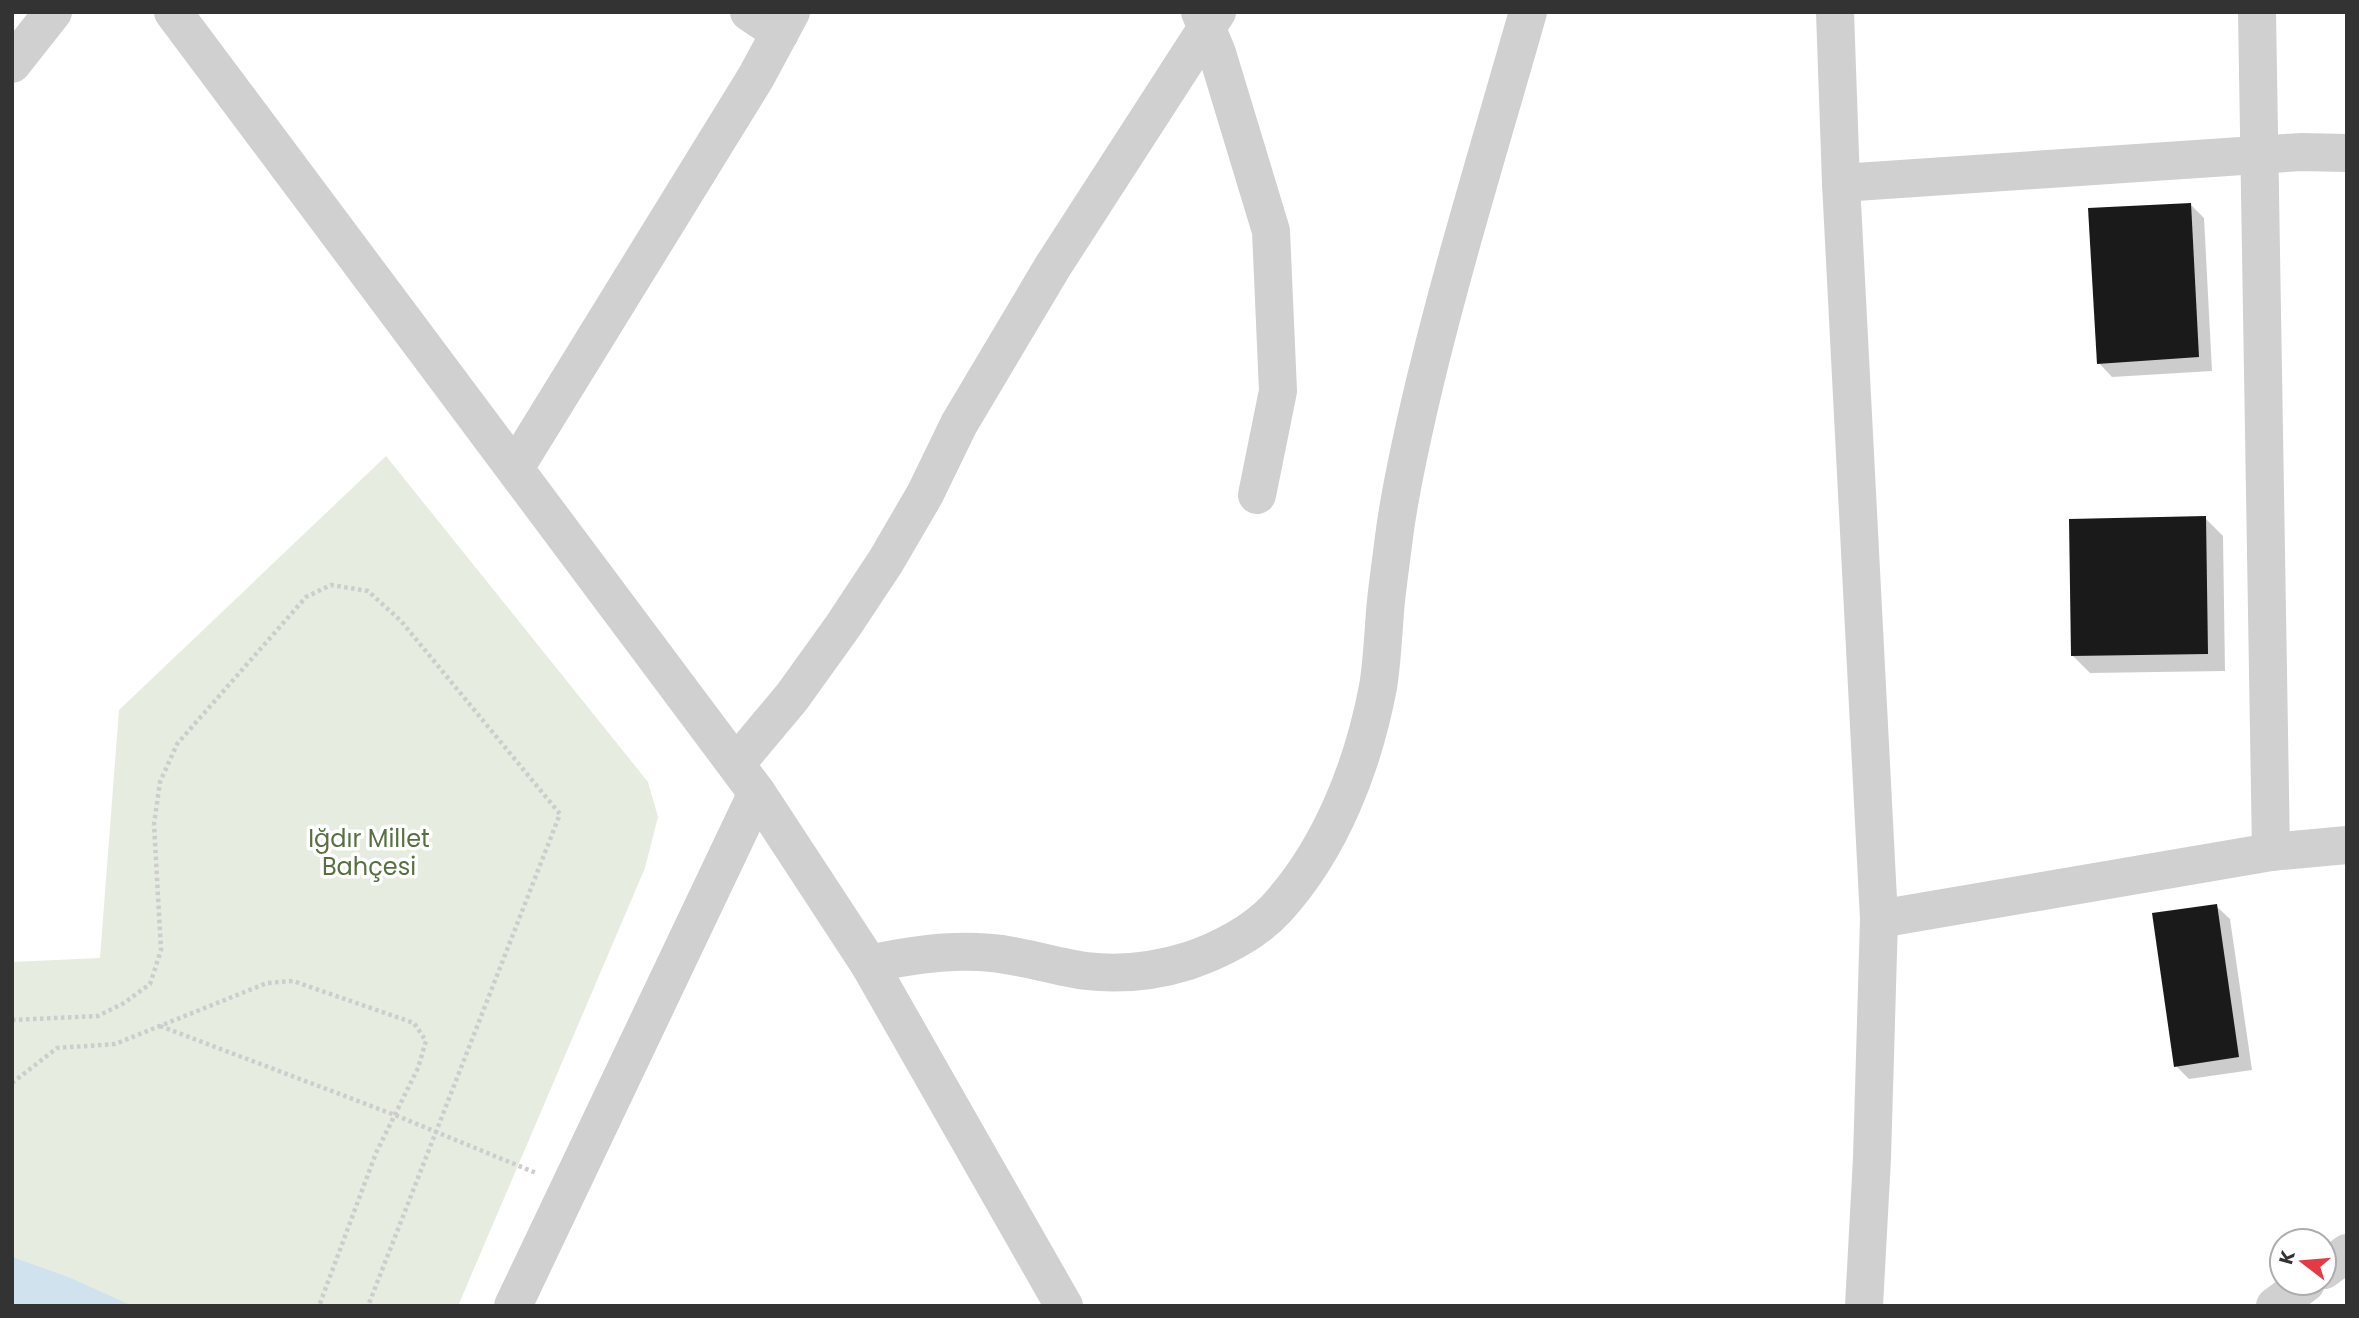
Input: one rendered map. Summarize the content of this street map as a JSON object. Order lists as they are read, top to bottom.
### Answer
{
  "parks": ["Iğdır Millet Bahçesi"],
  "north": "left"
}
